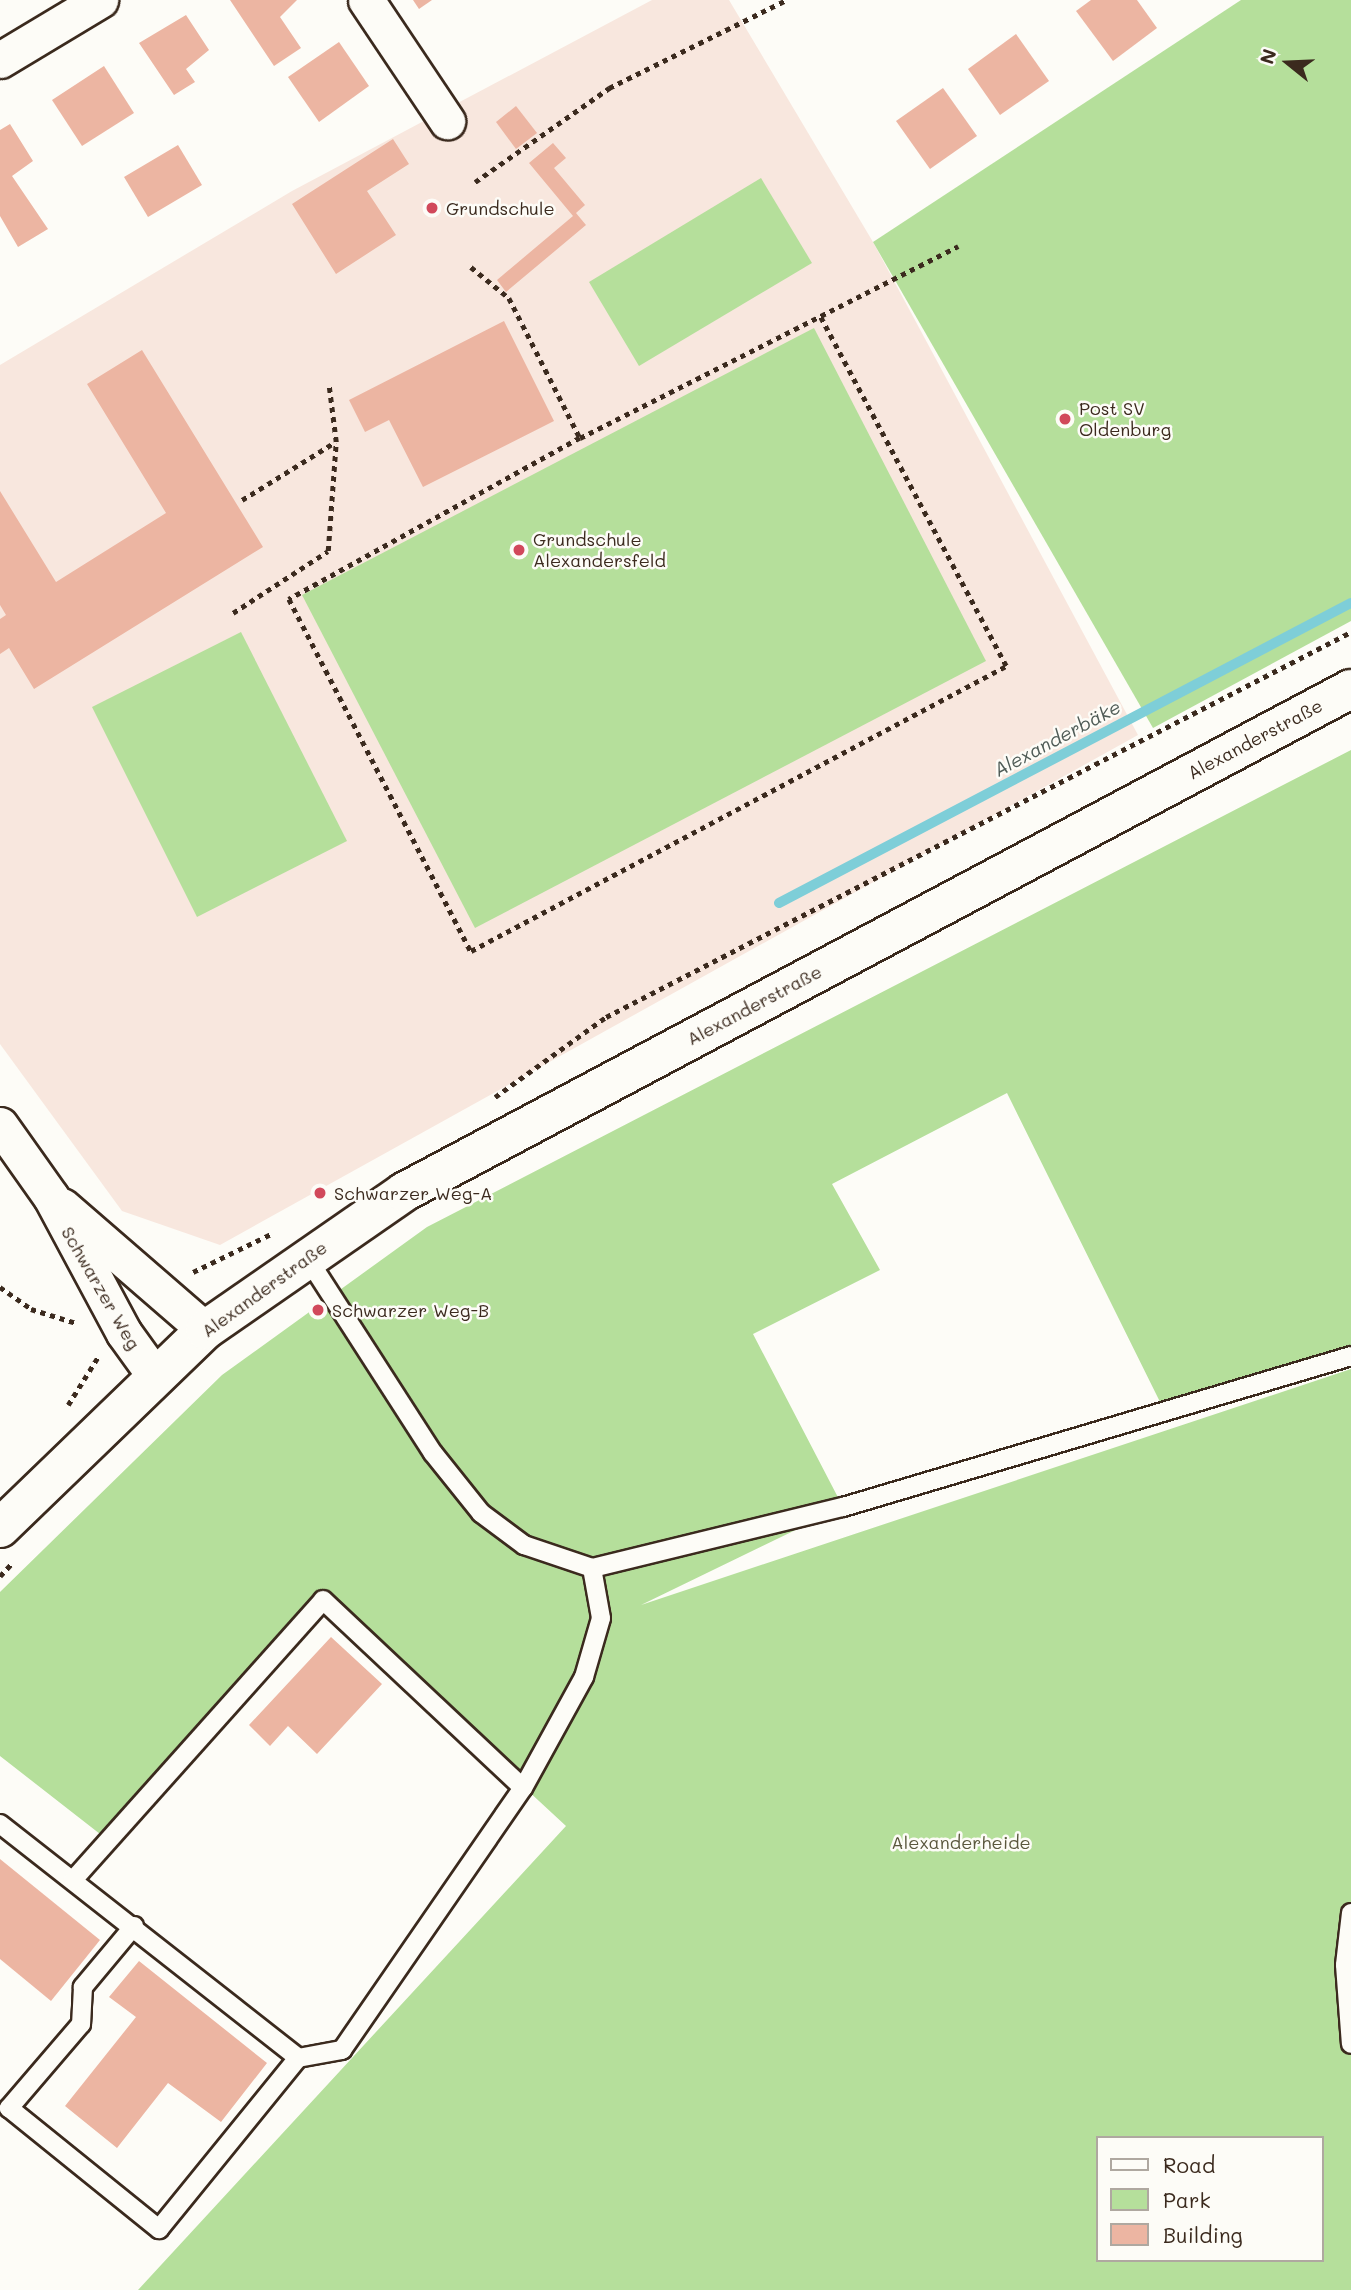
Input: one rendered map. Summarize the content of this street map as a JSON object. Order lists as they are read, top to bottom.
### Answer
{
  "streets": {
    "main road": ["Alexanderstraße"],
    "street": ["Schwarzer Weg"]
  },
  "crossings": [
    ["Alexanderstraße", "Schwarzer Weg"]
  ],
  "water": ["Alexanderbäke"],
  "parks": ["Alexanderheide"],
  "places": [
    "Grundschule",
    "Post SV Oldenburg",
    "Grundschule Alexandersfeld",
    "Schwarzer Weg-A",
    "Schwarzer Weg-B"
  ],
  "legend": ["Road", "Park", "Building"],
  "north": "left"
}
